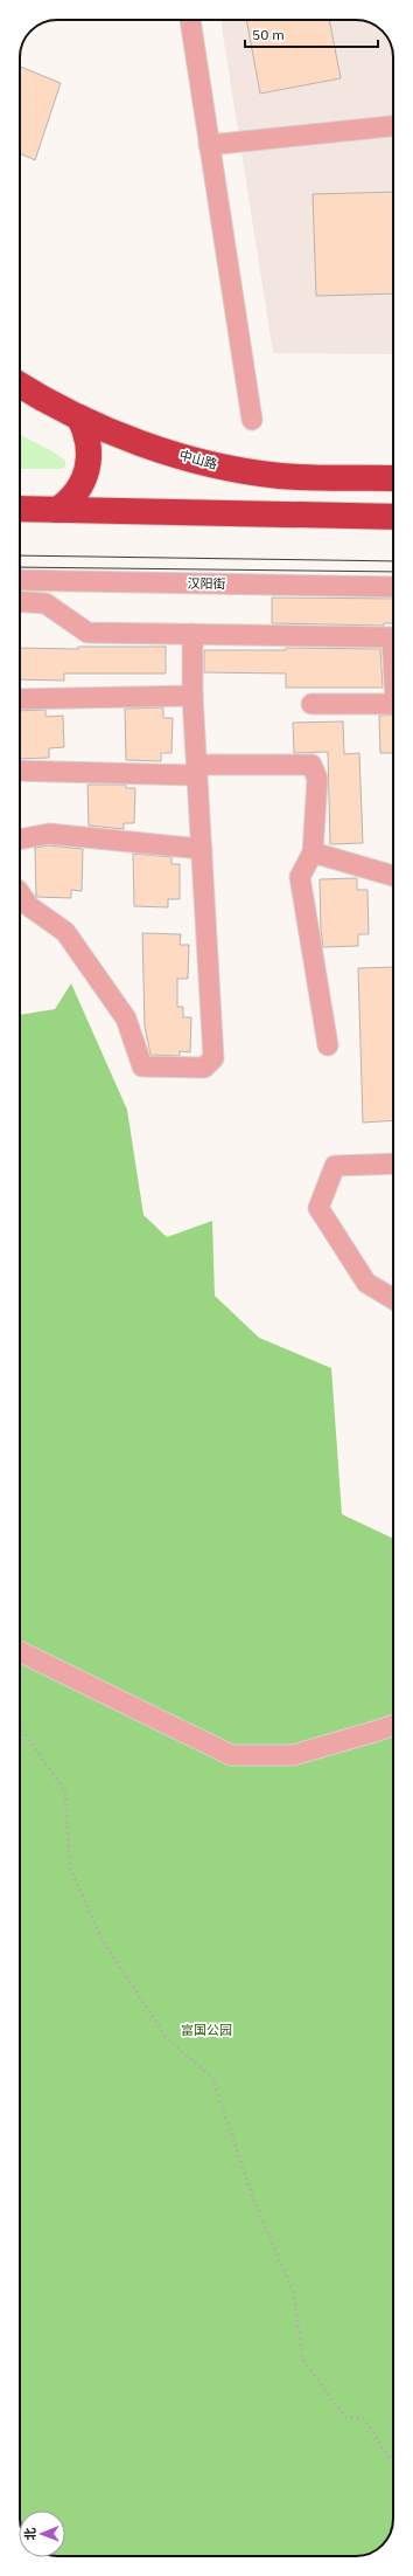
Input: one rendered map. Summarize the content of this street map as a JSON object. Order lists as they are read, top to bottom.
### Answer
{
  "streets": {
    "highway": ["中山路"],
    "street": ["汉阳街"]
  },
  "parks": ["富国公园"],
  "scale_bar": "50 m",
  "north": "left"
}
